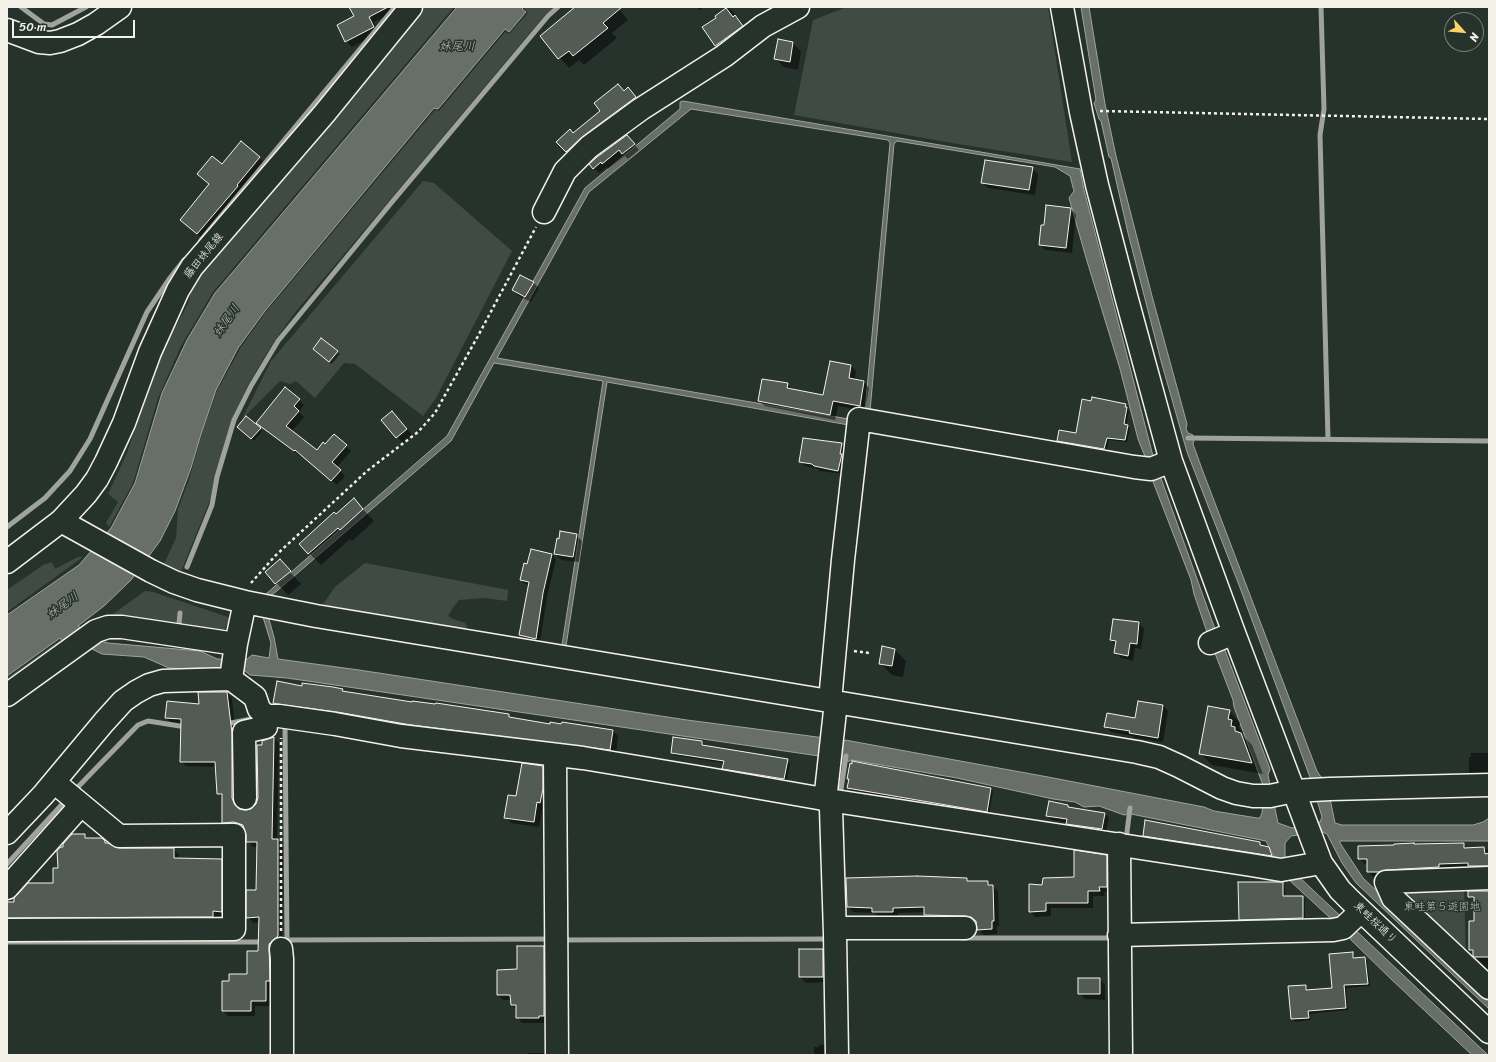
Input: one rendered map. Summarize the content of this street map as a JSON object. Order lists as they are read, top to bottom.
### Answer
{
  "streets": {
    "street": ["藤田妹尾線", "東畦桜通り"]
  },
  "water": ["妹尾川"],
  "parks": ["東畦第５遊園地"],
  "scale_bar": "50 m",
  "north": "bottom right"
}
